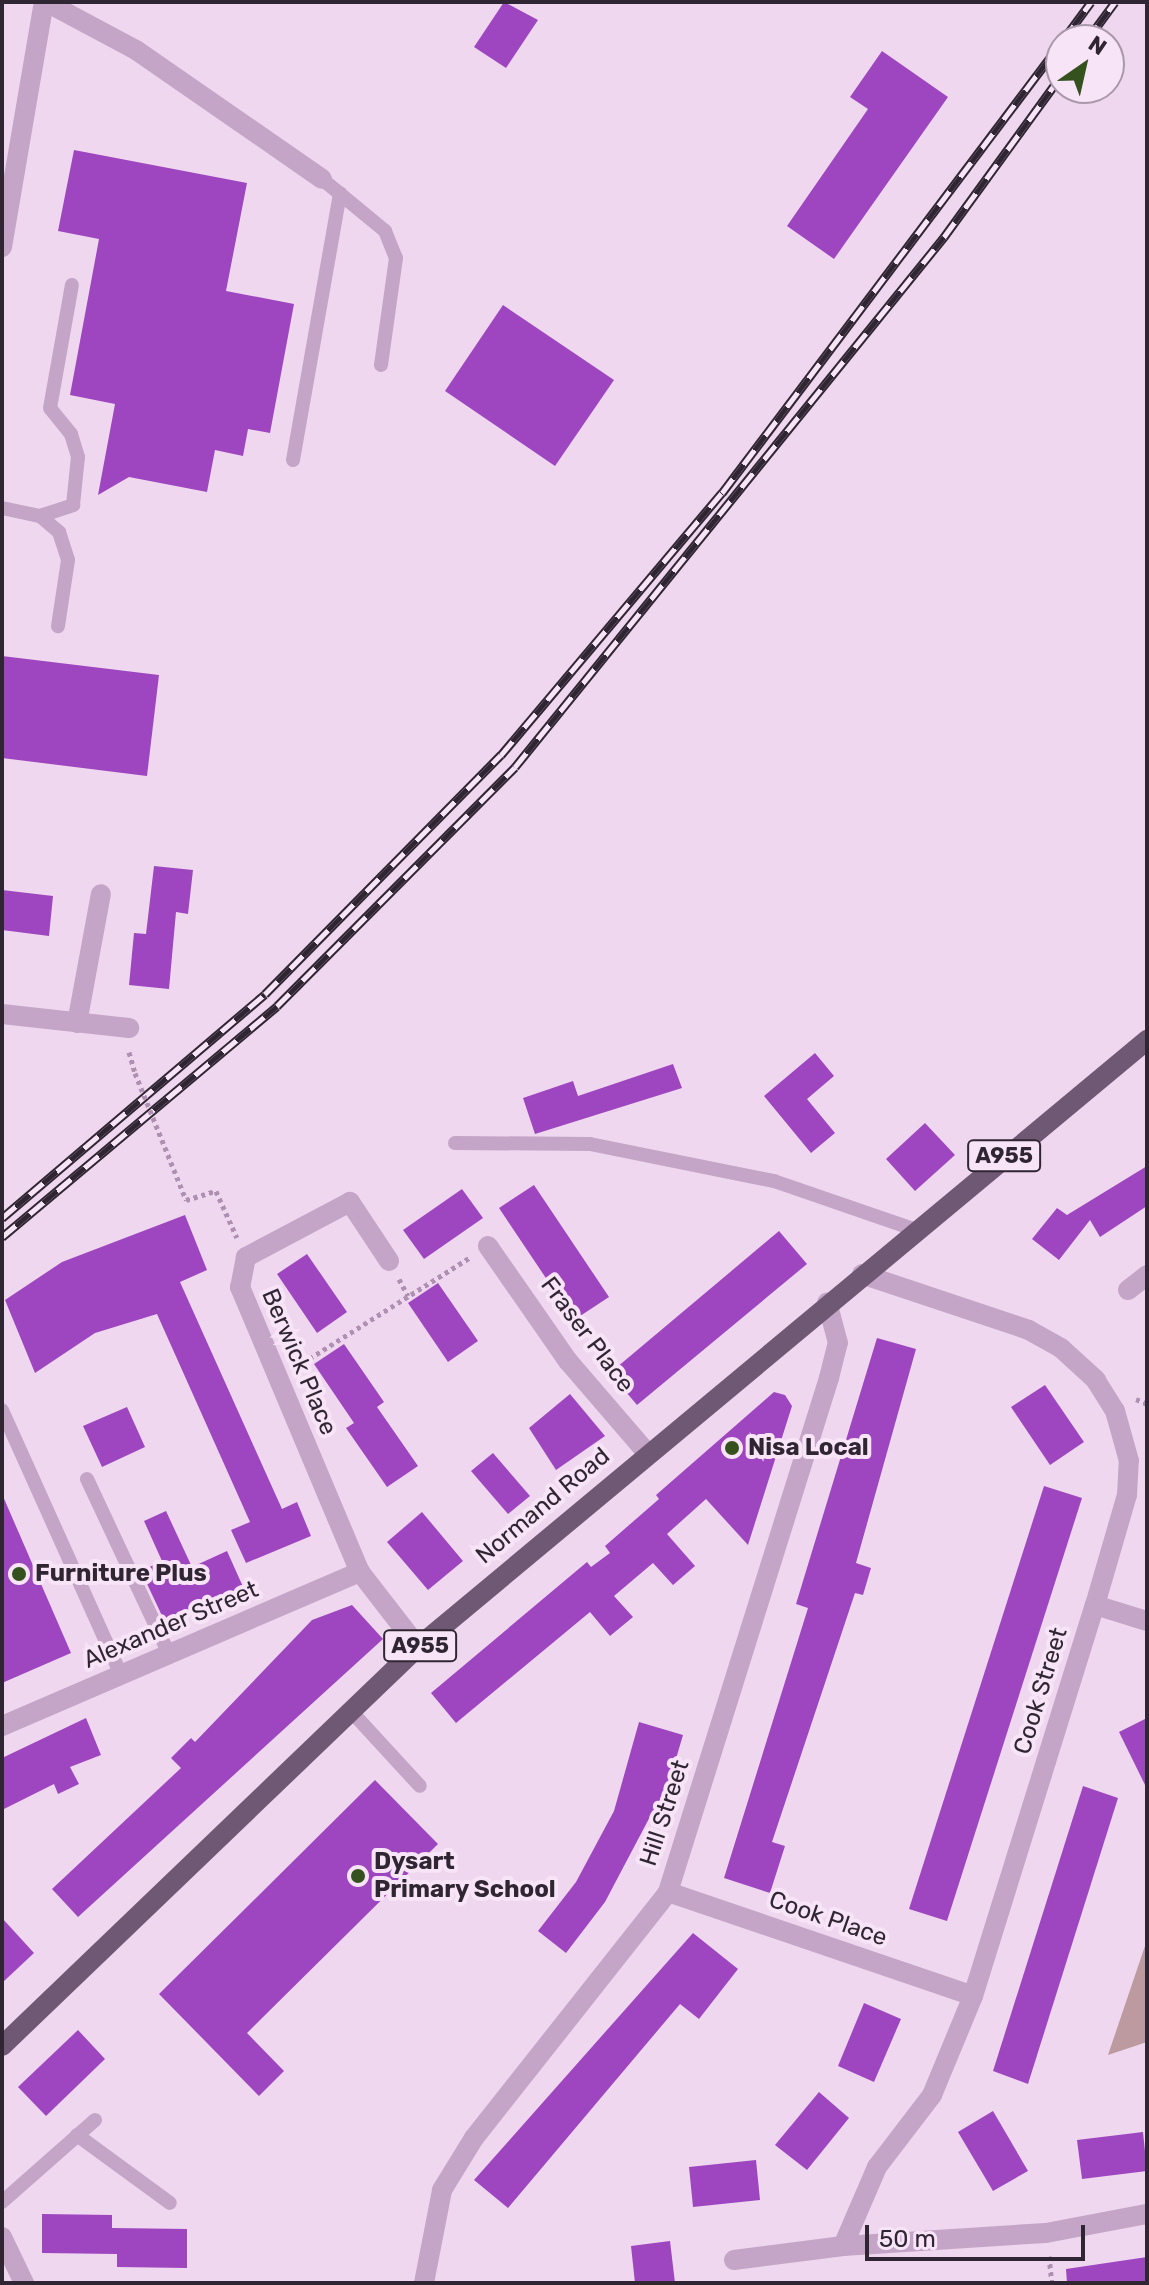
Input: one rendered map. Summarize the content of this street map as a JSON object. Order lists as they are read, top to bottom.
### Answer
{
  "streets": {
    "main road": ["A955", "Normand Road"],
    "street": [
      "Fraser Place",
      "Berwick Place",
      "Alexander Street",
      "Cook Street",
      "Hill Street",
      "Cook Place"
    ]
  },
  "crossings": [
    ["Fraser Place", "Normand Road"],
    ["Berwick Place", "Normand Road"],
    ["Berwick Place", "Alexander Street"],
    ["Normand Road", "Cook Street"],
    ["Normand Road", "Hill Street"],
    ["Cook Street", "Cook Place"],
    ["Hill Street", "Cook Place"]
  ],
  "places": ["Nisa Local", "Furniture Plus", "Dysart Primary School"],
  "scale_bar": "50 m",
  "north": "top right"
}
